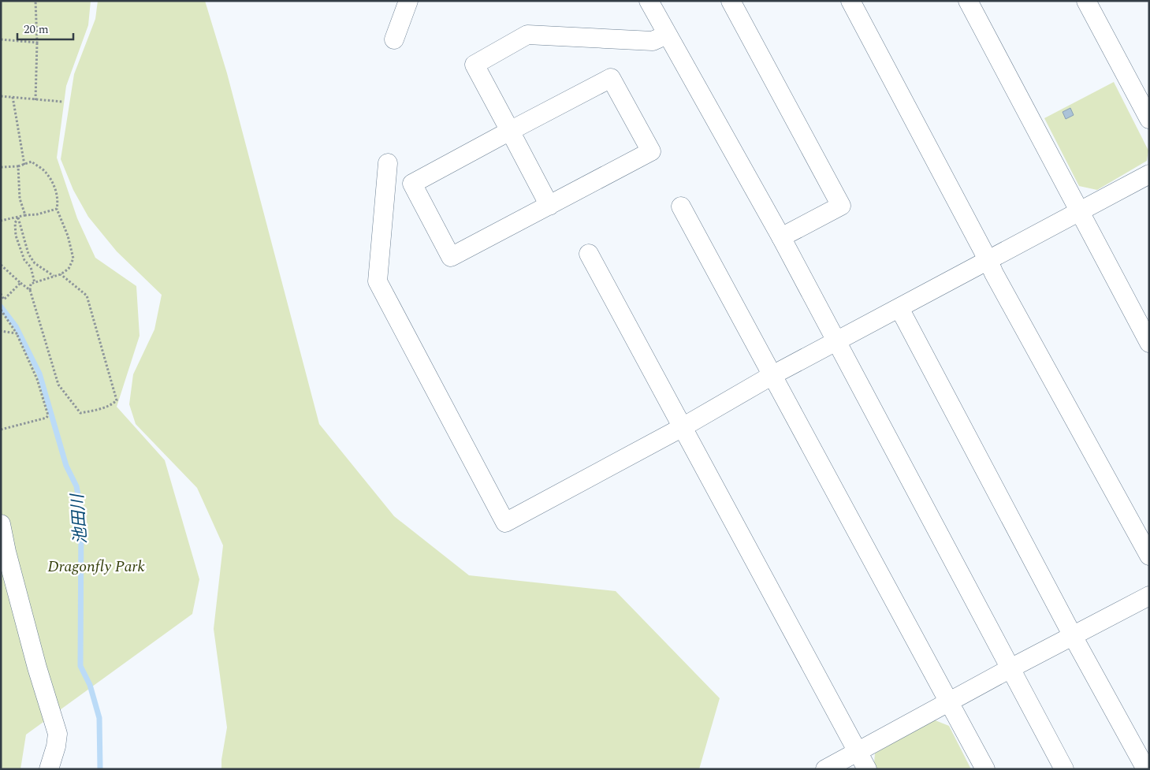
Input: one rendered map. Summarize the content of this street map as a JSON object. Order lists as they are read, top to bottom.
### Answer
{
  "water": ["池田川"],
  "parks": ["Dragonfly Park"],
  "scale_bar": "20 m"
}
